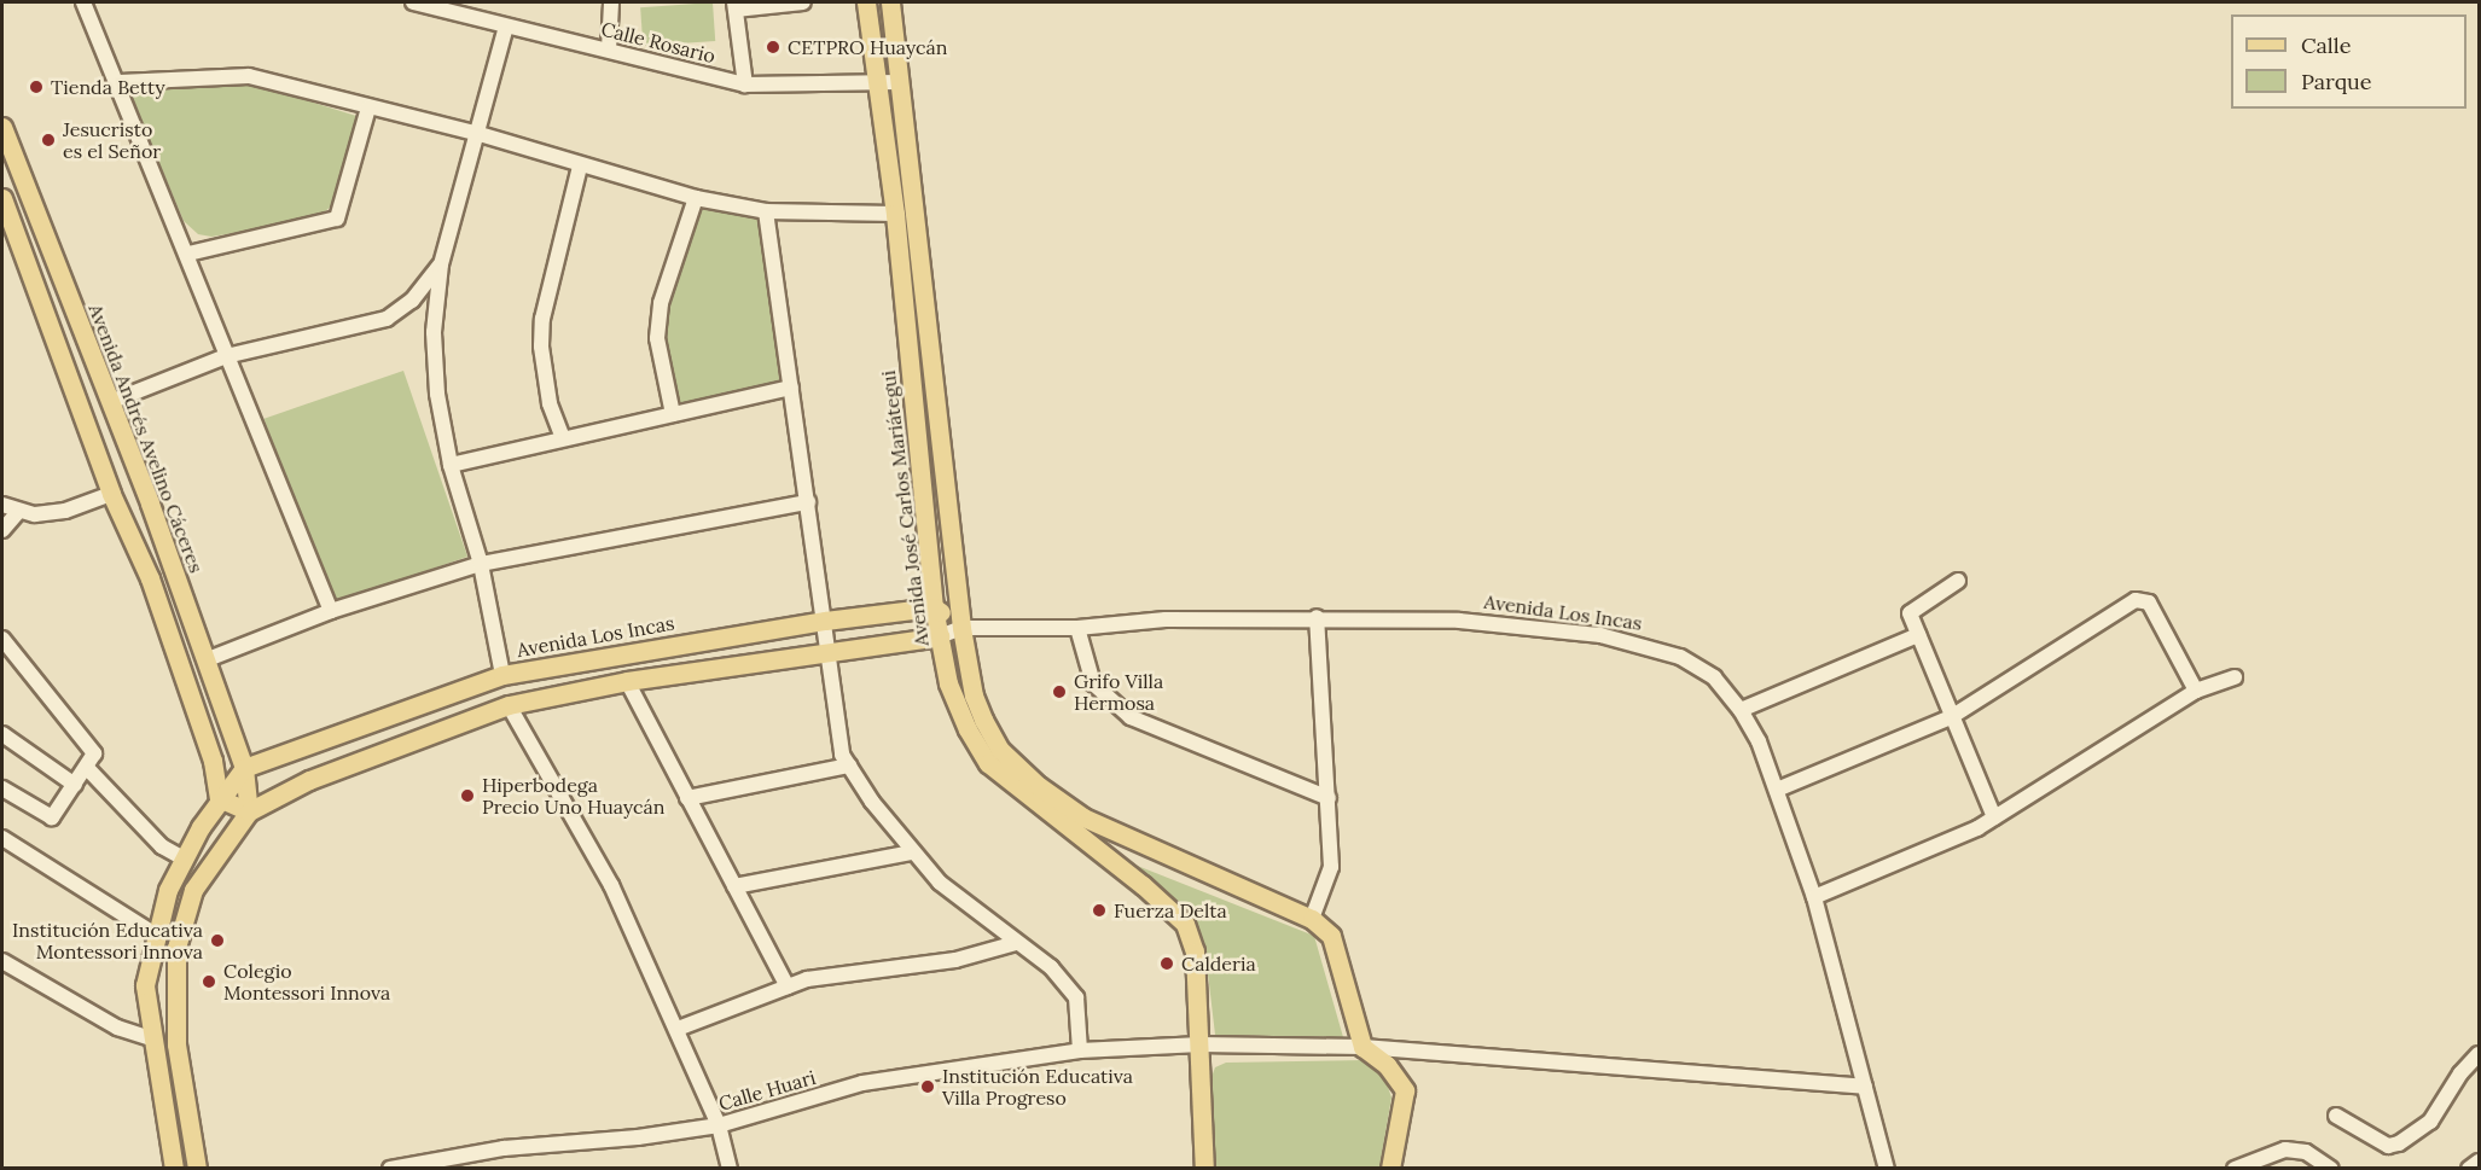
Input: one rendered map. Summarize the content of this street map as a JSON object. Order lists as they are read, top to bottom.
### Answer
{
  "streets": {
    "main road": ["Avenida Andrés Avelino Cáceres", "Avenida José Carlos Mariátegui", "Avenida Los Incas"],
    "street": ["Calle Rosario", "Calle Huari"]
  },
  "crossings": [
    ["Calle Rosario", "Avenida José Carlos Mariátegui"],
    ["Avenida Andrés Avelino Cáceres", "Avenida Los Incas"],
    ["Avenida José Carlos Mariátegui", "Avenida Los Incas"],
    ["Avenida José Carlos Mariátegui", "Calle Huari"],
    ["Avenida Los Incas", "Calle Huari"]
  ],
  "places": [
    "CETPRO Huaycán",
    "Tienda Betty",
    "Jesucristo es el Señor",
    "Grifo Villa Hermosa",
    "Hiperbodega Precio Uno Huaycán",
    "Fuerza Delta",
    "Institución Educativa Montessori Innova",
    "Calderia",
    "Colegio Montessori Innova",
    "Institución Educativa Villa Progreso"
  ],
  "legend": ["Calle", "Parque"]
}
